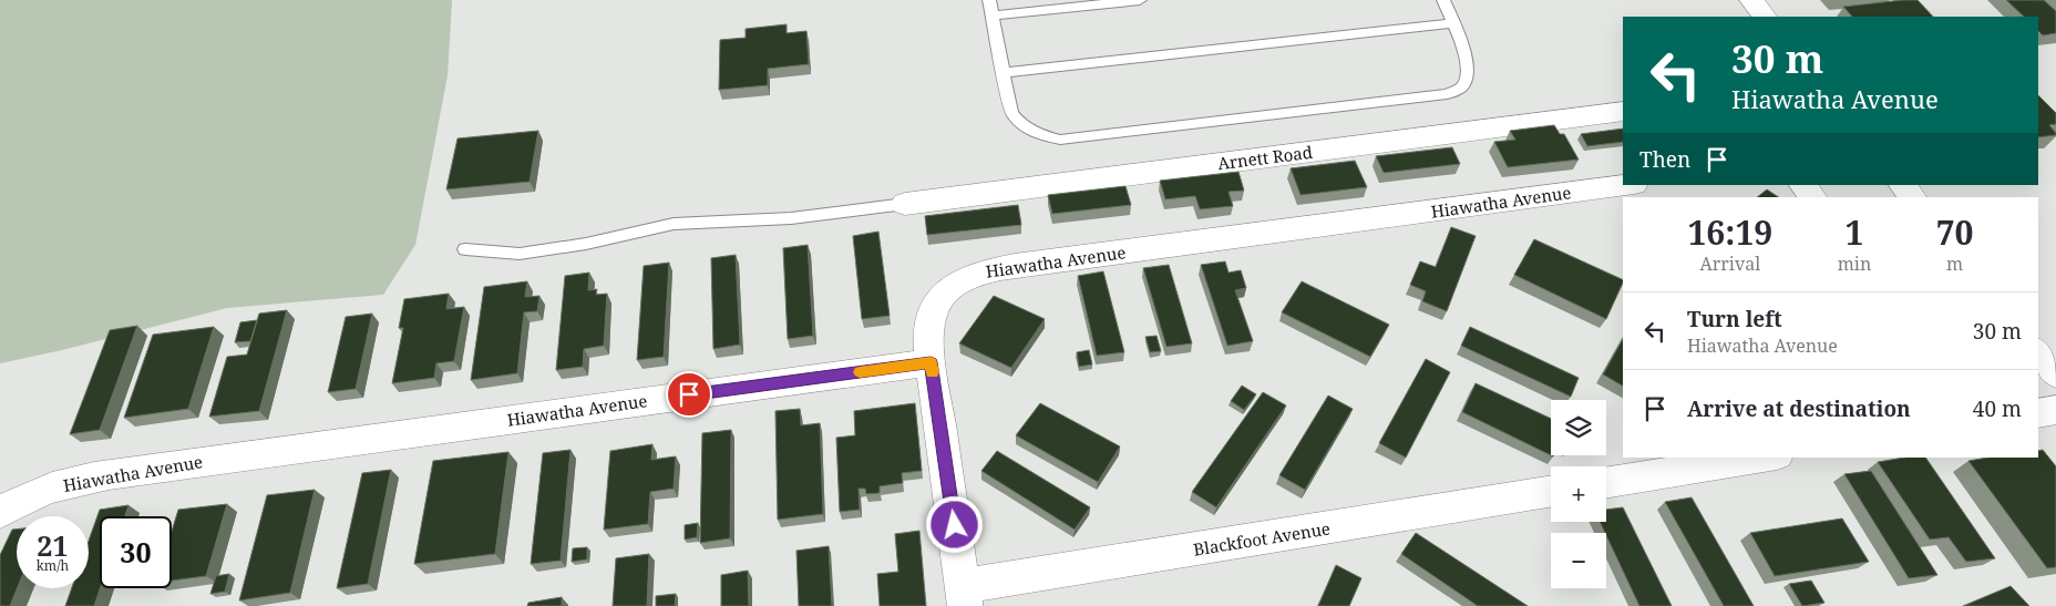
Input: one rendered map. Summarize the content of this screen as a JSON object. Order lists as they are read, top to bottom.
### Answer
{
  "streets": {
    "street": ["Arnett Road", "Hiawatha Avenue", "Blackfoot Avenue"]
  },
  "page": {
    "turn": ["30 m", "Hiawatha Avenue"],
    "then": "Then",
    "eta": [
      "16:19",
      "Arrival",
      "1",
      "min",
      "70",
      "m"
    ],
    "list": [
      {
        "name": "Turn left",
        "note": "Hiawatha Avenue",
        "value": "30 m"
      },
      {
        "name": "Arrive at destination",
        "value": "40 m"
      }
    ],
    "map_buttons": ["+", "−"],
    "speed": "21 km/h",
    "limit": "30"
  }
}
